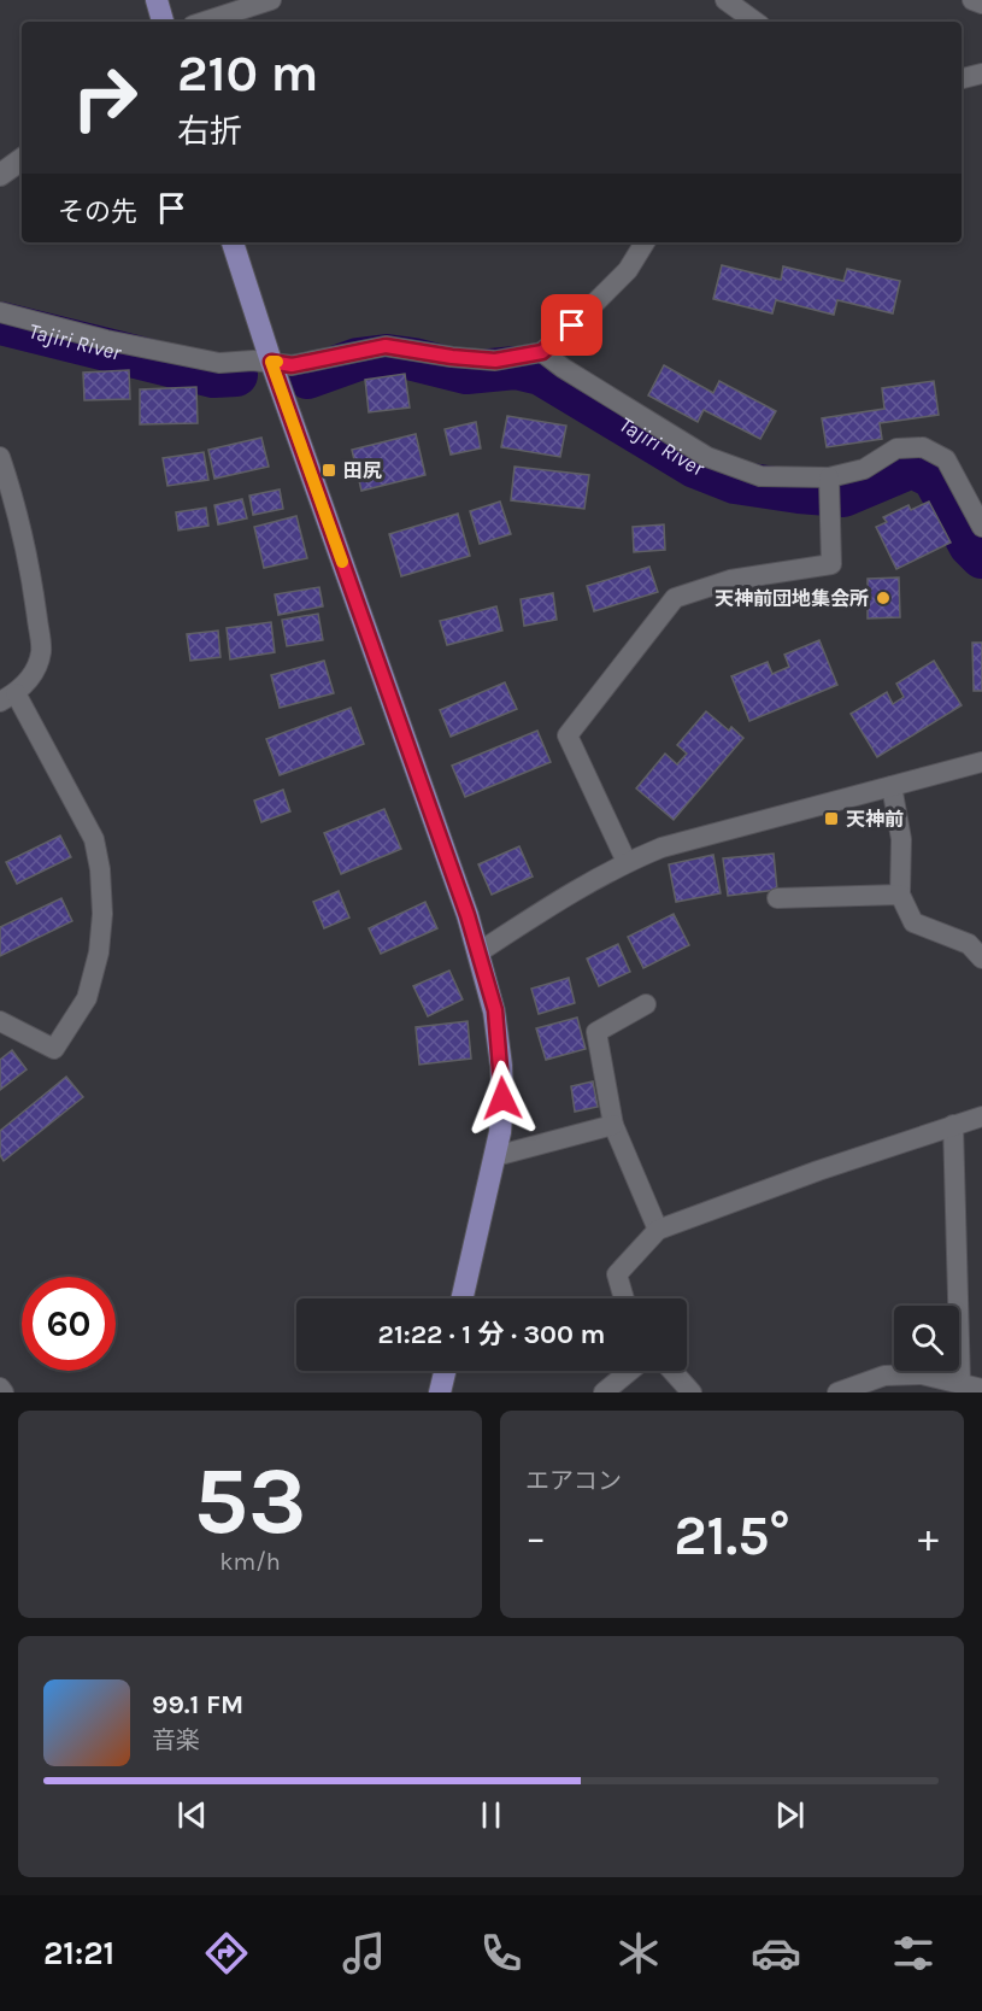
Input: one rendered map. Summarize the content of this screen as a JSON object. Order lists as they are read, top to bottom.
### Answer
{
  "water": ["Tajiri River"],
  "places": {
    "transit": ["田尻", "天神前"],
    "other": ["天神前団地集会所"]
  },
  "page": {
    "turn": ["210 m", "右折"],
    "then": "その先",
    "limit": "60",
    "trip": "21:22 · 1 分 · 300 m",
    "tile": [
      ["53", "km/h"],
      "エアコン"
    ],
    "heat": ["−", "21.5°", "+"],
    "song": ["99.1 FM", "音楽"],
    "tabs": "21:21"
  }
}
